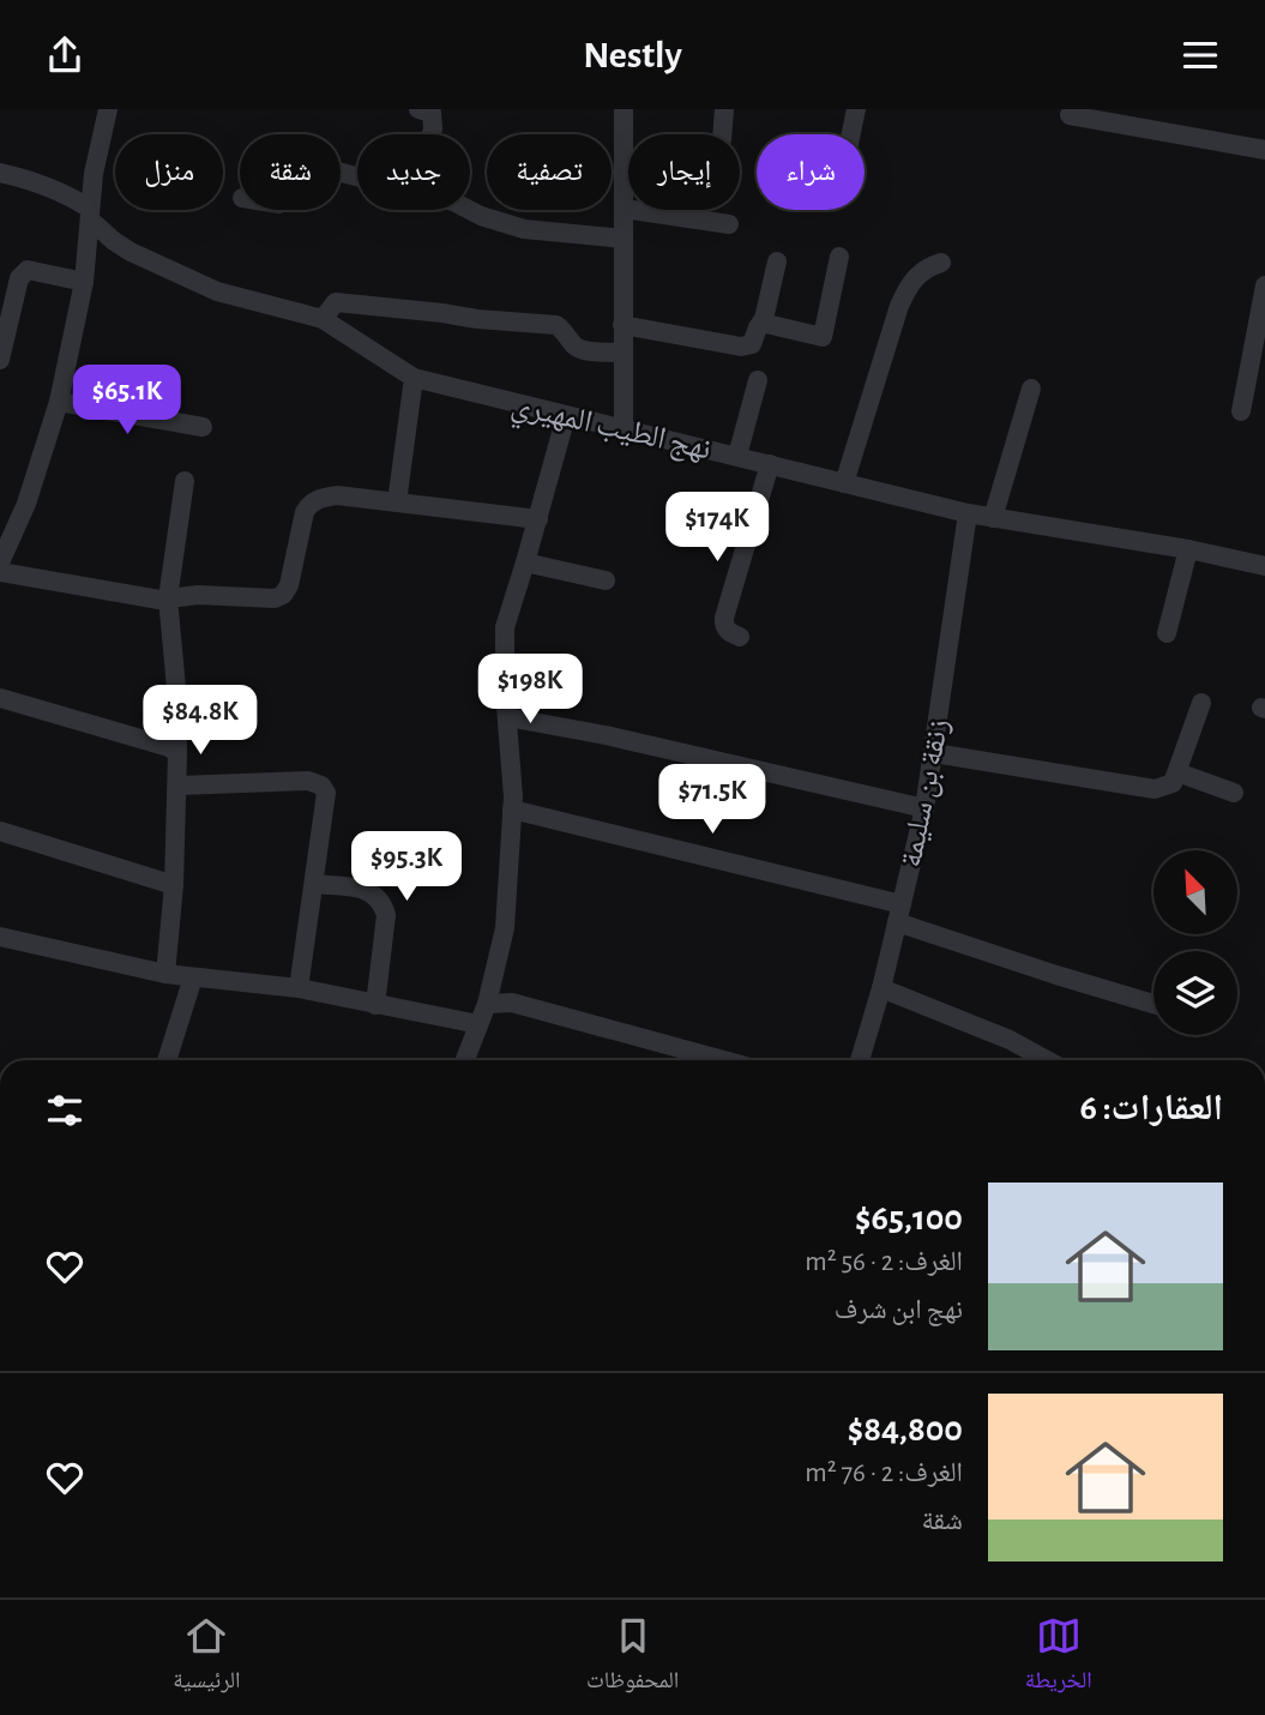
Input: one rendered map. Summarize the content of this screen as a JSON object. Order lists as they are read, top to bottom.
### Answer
{
  "streets": {
    "street": ["نهج الطيب المهيري", "زنقة بن سليمة"]
  },
  "crossings": [
    ["نهج الطيب المهيري", "زنقة بن سليمة"]
  ],
  "north": "top left",
  "page": {
    "header": "Nestly",
    "chip": [
      "شراء",
      "إيجار",
      "تصفية",
      "جديد",
      "شقة",
      "منزل"
    ],
    "price": [
      "$65.1K",
      "$174K",
      "$198K",
      "$84.8K",
      "$71.5K",
      "$95.3K"
    ],
    "heading": "العقارات: 6",
    "list": [
      {
        "name": "$65,100",
        "note": "الغرف: 2 · 56 m² · نهج ابن شرف"
      },
      {
        "name": "$84,800",
        "note": "الغرف: 2 · 76 m² · شقة"
      }
    ],
    "tabs": ["الخريطة", "المحفوظات", "الرئيسية"]
  }
}
